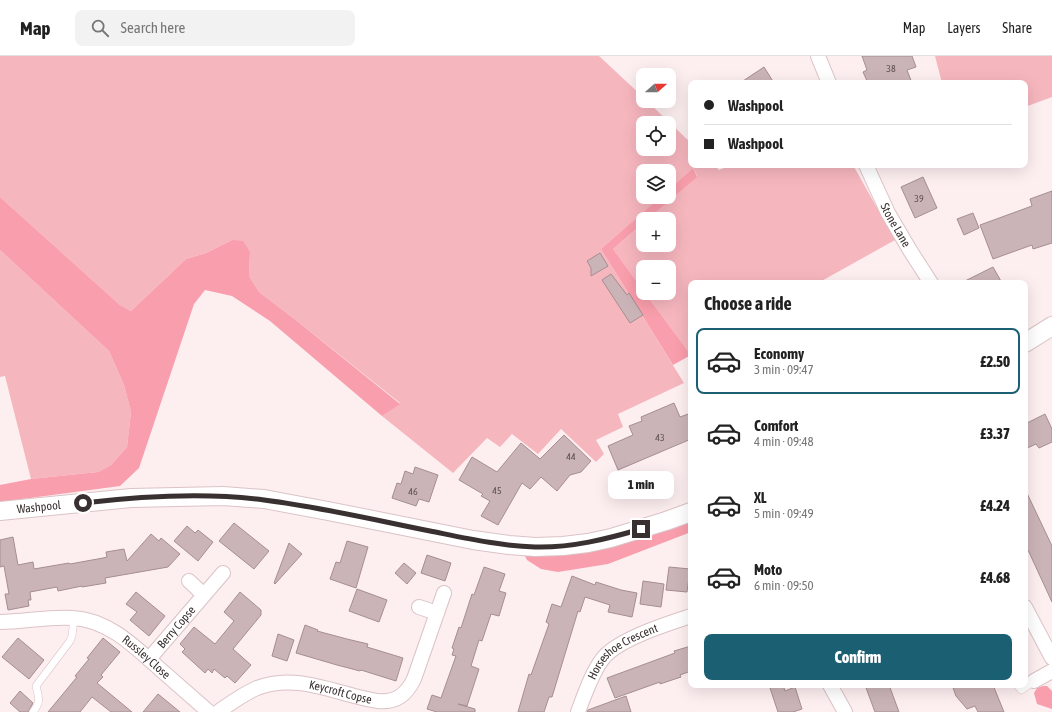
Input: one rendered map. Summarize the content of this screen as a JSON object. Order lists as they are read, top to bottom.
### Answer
{
  "streets": {
    "street": [
      "Stone Lane",
      "Washpool",
      "Berry Copse",
      "Horseshoe Crescent",
      "Russley Close",
      "Keycroft Copse"
    ]
  },
  "crossings": [
    ["Berry Copse", "Russley Close"]
  ],
  "house_numbers": [
    "38",
    "39",
    "43",
    "44",
    "45",
    "46"
  ],
  "north": "right",
  "page": {
    "header": "Map",
    "search": "Search here",
    "nav": ["Map", "Layers", "Share"],
    "map_buttons": ["+", "−"],
    "banner": ["Washpool", "Washpool"],
    "heading": "Choose a ride",
    "list": [
      {
        "name": "Economy",
        "note": "3 min · 09:47",
        "value": "£2.50"
      },
      {
        "name": "Comfort",
        "note": "4 min · 09:48",
        "value": "£3.37"
      },
      {
        "name": "XL",
        "note": "5 min · 09:49",
        "value": "£4.24"
      },
      {
        "name": "Moto",
        "note": "6 min · 09:50",
        "value": "£4.68"
      }
    ],
    "bubble": "1 min",
    "buttons": "Confirm"
  }
}
